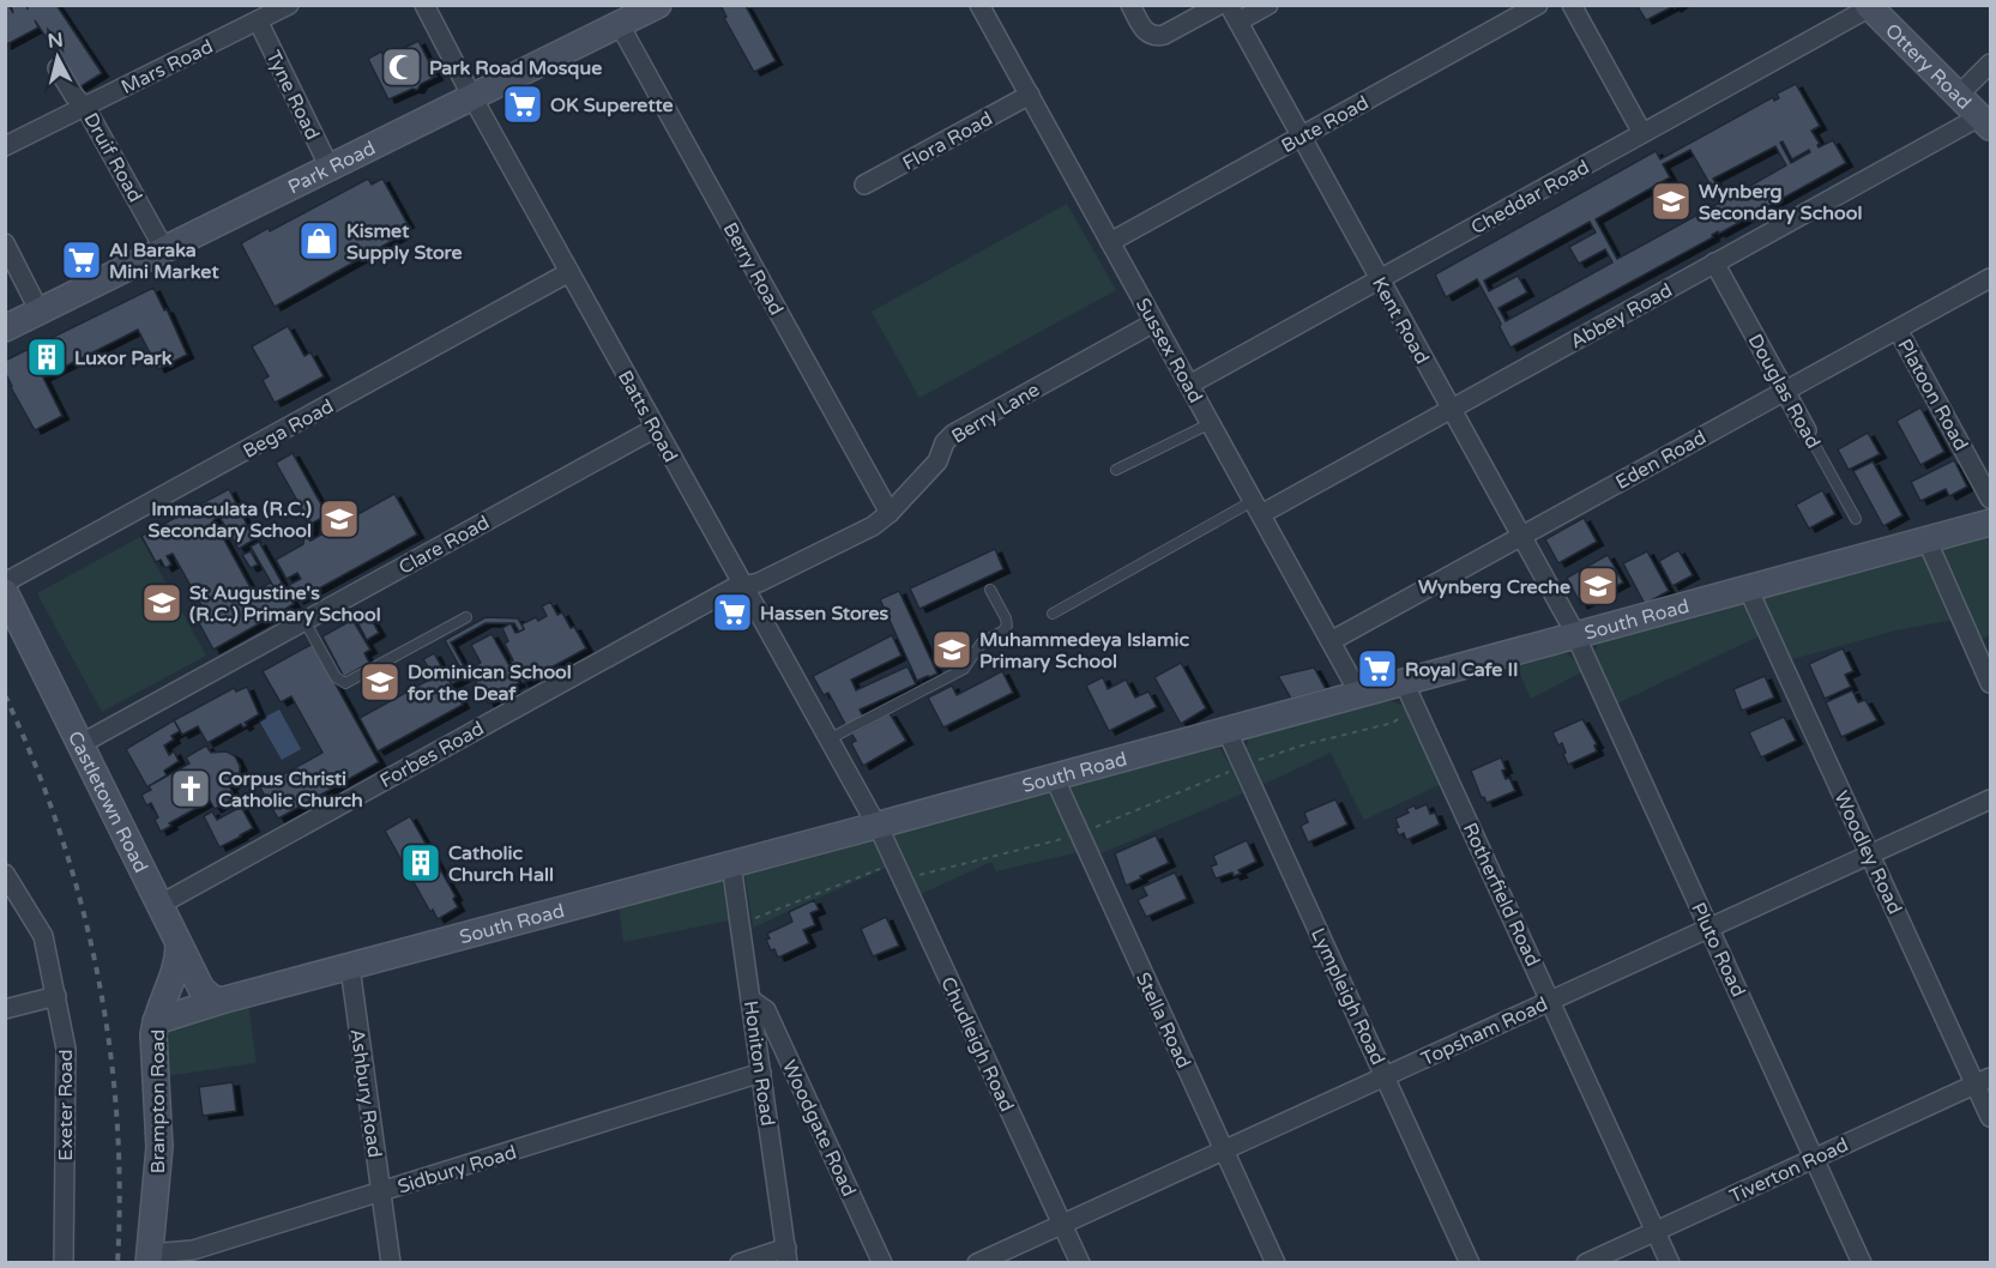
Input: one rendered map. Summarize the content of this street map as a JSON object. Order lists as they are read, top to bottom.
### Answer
{
  "streets": {
    "street": [
      "Mars Road",
      "Ottery Road",
      "Tyne Road",
      "Bute Road",
      "Flora Road",
      "Druif Road",
      "Park Road",
      "Cheddar Road",
      "Berry Road",
      "Abbey Road",
      "Kent Road",
      "Sussex Road",
      "Douglas Road",
      "Platoon Road",
      "Berry Lane",
      "Batts Road",
      "Bega Road",
      "Eden Road",
      "Clare Road",
      "South Road",
      "Forbes Road",
      "Castletown Road",
      "Woodley Road",
      "Rotherfield Road",
      "Pluto Road",
      "Lympleigh Road",
      "Stella Road",
      "Topsham Road",
      "Chudleigh Road",
      "Honiton Road",
      "Ashbury Road",
      "Brampton Road",
      "Exeter Road",
      "Woodgate Road",
      "Sidbury Road",
      "Tiverton Road"
    ]
  },
  "crossings": [
    ["Mars Road", "Tyne Road"],
    ["Mars Road", "Druif Road"],
    ["Ottery Road", "Cheddar Road"],
    ["Ottery Road", "Abbey Road"],
    ["Tyne Road", "Park Road"],
    ["Bute Road", "Kent Road"],
    ["Bute Road", "Sussex Road"],
    ["Flora Road", "Sussex Road"],
    ["Druif Road", "Park Road"],
    ["Park Road", "Berry Road"],
    ["Park Road", "Batts Road"],
    ["Cheddar Road", "Kent Road"],
    ["Cheddar Road", "Sussex Road"],
    ["Berry Road", "Berry Lane"],
    ["Abbey Road", "Kent Road"],
    ["Abbey Road", "Sussex Road"],
    ["Abbey Road", "Douglas Road"],
    ["Kent Road", "Eden Road"],
    ["Kent Road", "South Road"],
    ["Kent Road", "Pluto Road"],
    ["Sussex Road", "Berry Lane"],
    ["Sussex Road", "Eden Road"],
    ["Sussex Road", "South Road"],
    ["Douglas Road", "Eden Road"],
    ["Platoon Road", "Eden Road"],
    ["Berry Lane", "Batts Road"],
    ["Berry Lane", "Forbes Road"],
    ["Batts Road", "Bega Road"],
    ["Batts Road", "Clare Road"],
    ["Batts Road", "South Road"],
    ["Batts Road", "Forbes Road"],
    ["Batts Road", "Chudleigh Road"],
    ["Clare Road", "Castletown Road"],
    ["South Road", "Castletown Road"],
    ["South Road", "Woodley Road"],
    ["South Road", "Rotherfield Road"],
    ["South Road", "Pluto Road"],
    ["South Road", "Lympleigh Road"],
    ["South Road", "Stella Road"],
    ["South Road", "Chudleigh Road"],
    ["South Road", "Honiton Road"],
    ["South Road", "Ashbury Road"],
    ["South Road", "Brampton Road"],
    ["Forbes Road", "Castletown Road"],
    ["Castletown Road", "Brampton Road"],
    ["Woodley Road", "Topsham Road"],
    ["Woodley Road", "Tiverton Road"],
    ["Rotherfield Road", "Topsham Road"],
    ["Rotherfield Road", "Tiverton Road"],
    ["Pluto Road", "Topsham Road"],
    ["Pluto Road", "Tiverton Road"],
    ["Lympleigh Road", "Topsham Road"],
    ["Stella Road", "Topsham Road"],
    ["Topsham Road", "Chudleigh Road"],
    ["Honiton Road", "Woodgate Road"],
    ["Honiton Road", "Sidbury Road"],
    ["Ashbury Road", "Sidbury Road"],
    ["Brampton Road", "Sidbury Road"]
  ],
  "places": {
    "mosque": ["Park Road Mosque"],
    "supermarket": [
      "OK Superette",
      "Al Baraka Mini Market",
      "Hassen Stores",
      "Royal Cafe II"
    ],
    "school or university": [
      "Wynberg Secondary School",
      "Immaculata (R.C.) Secondary School",
      "Wynberg Creche",
      "St Augustine's (R.C.) Primary School",
      "Muhammedeya Islamic Primary School",
      "Dominican School for the Deaf"
    ],
    "shop": ["Kismet Supply Store"],
    "building": ["Luxor Park", "Catholic Church Hall"],
    "church": ["Corpus Christi Catholic Church"]
  },
  "north": "top"
}
